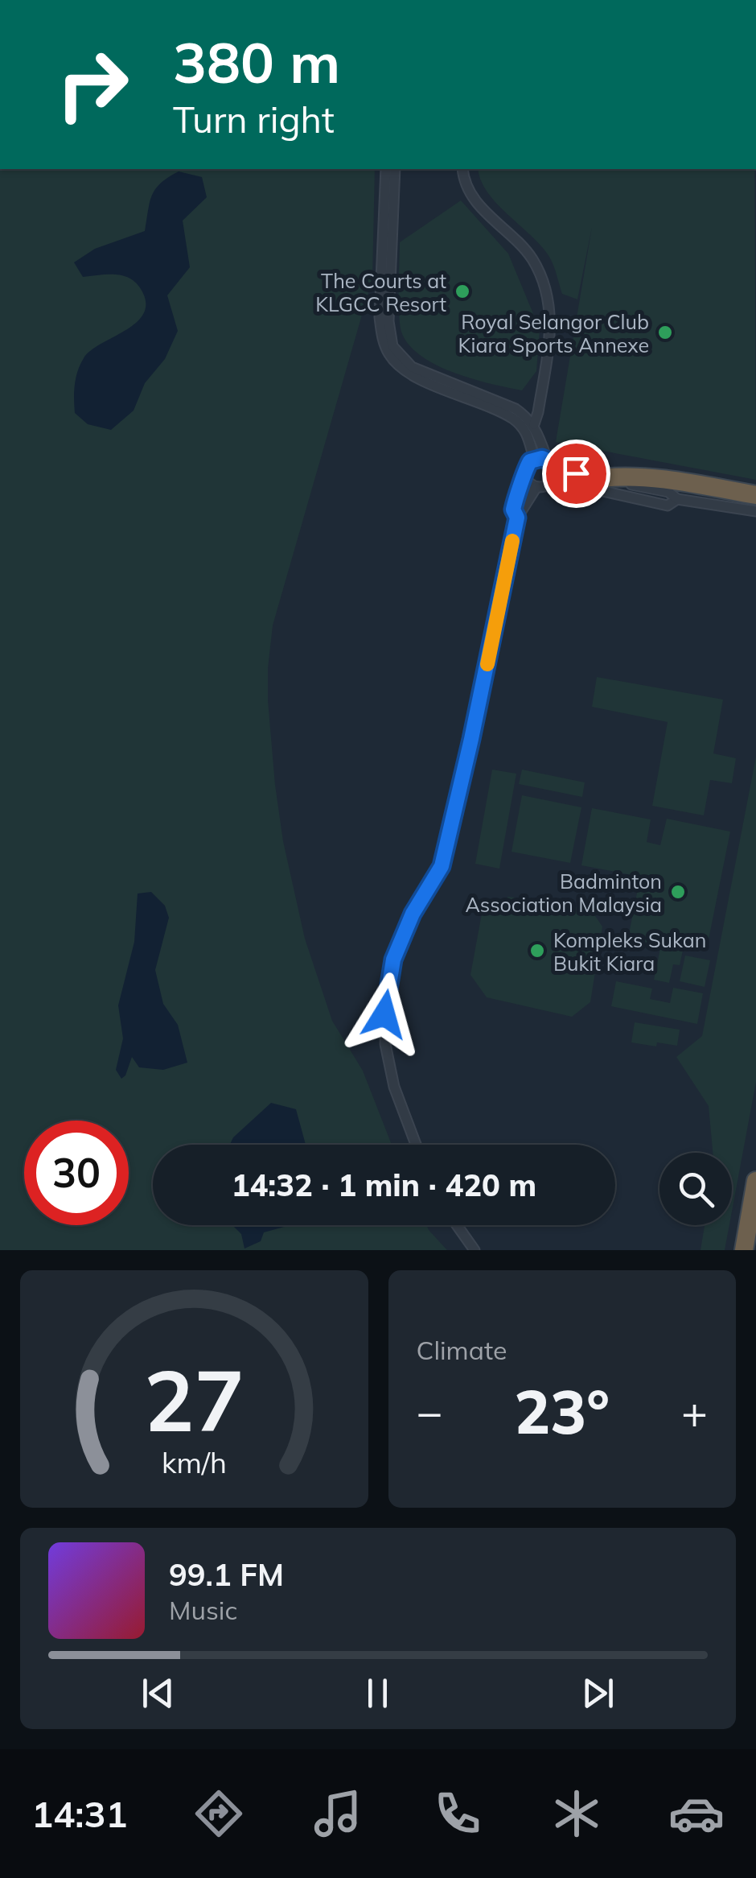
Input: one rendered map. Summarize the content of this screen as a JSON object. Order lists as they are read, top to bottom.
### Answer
{
  "places": [
    "The Courts at KLGCC Resort",
    "Royal Selangor Club Kiara Sports Annexe",
    "Badminton Association Malaysia",
    "Kompleks Sukan Bukit Kiara"
  ],
  "page": {
    "turn": ["380 m", "Turn right"],
    "limit": "30",
    "trip": "14:32 · 1 min · 420 m",
    "tile": "Climate",
    "heat": ["−", "23°", "+"],
    "song": ["99.1 FM", "Music"],
    "tabs": "14:31",
    "gauge": ["27", "km/h"]
  }
}
